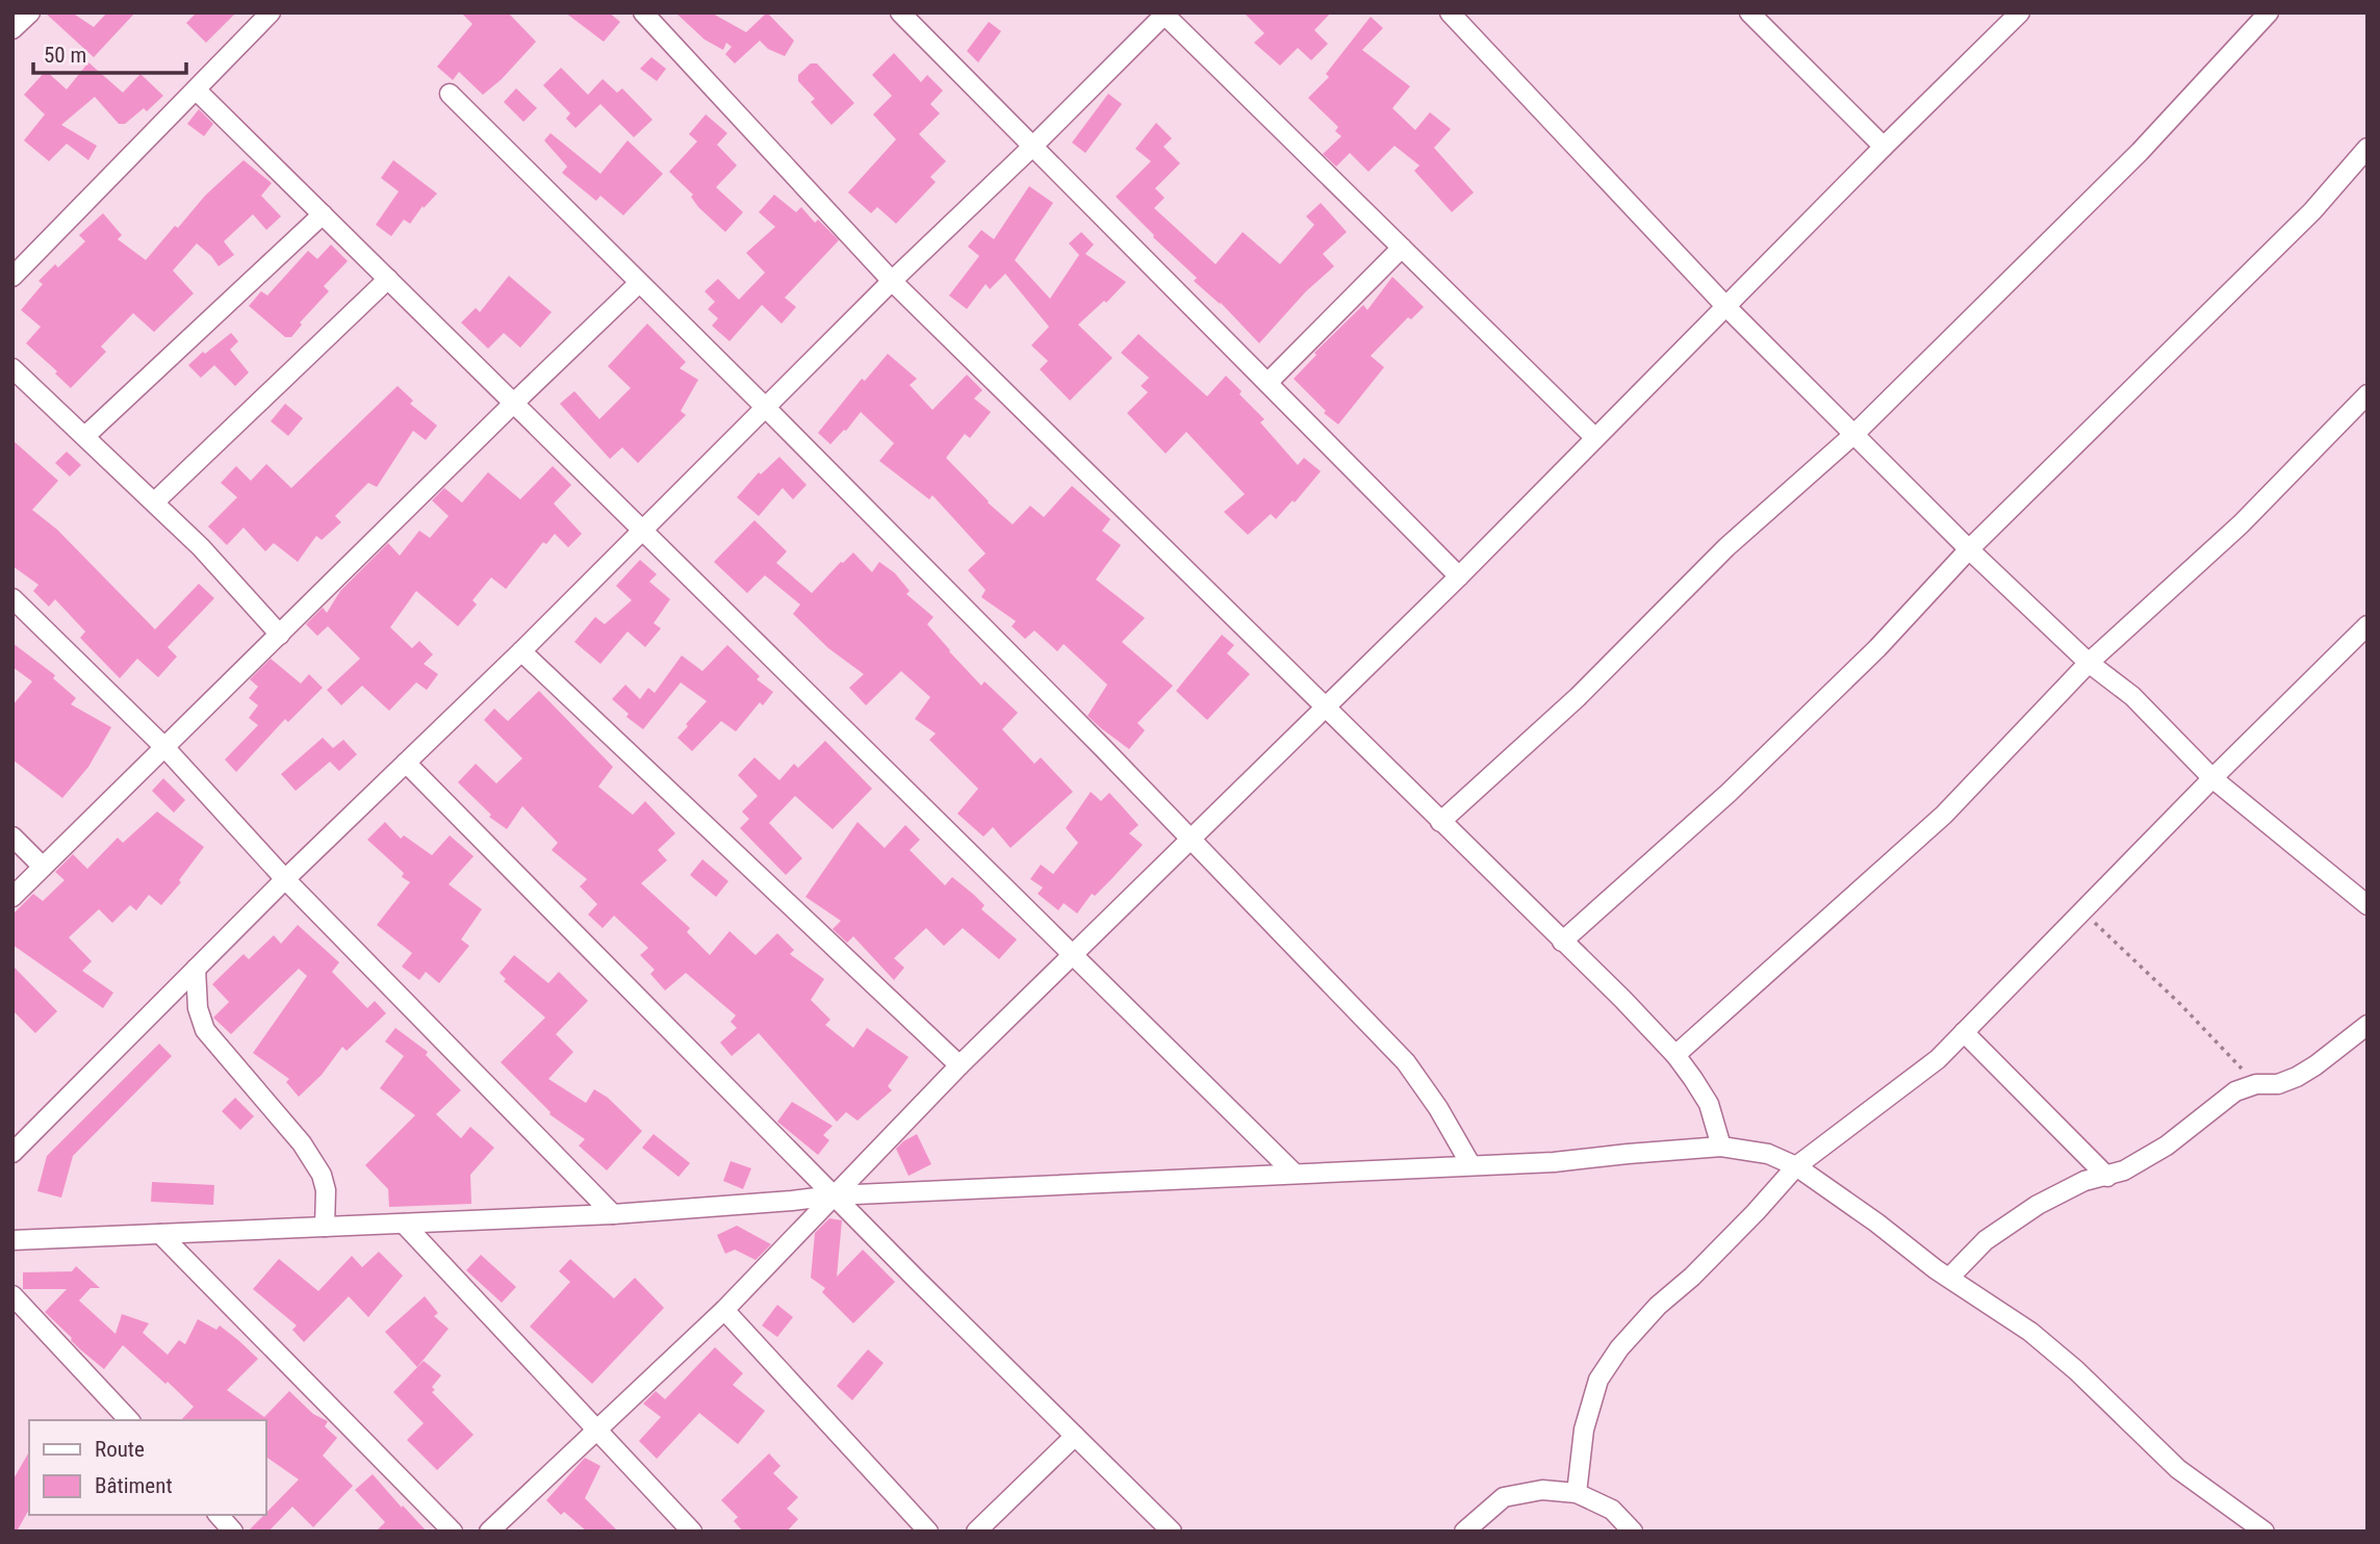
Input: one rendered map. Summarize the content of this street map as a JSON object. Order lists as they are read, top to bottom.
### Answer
{
  "legend": ["Route", "Bâtiment"],
  "scale_bar": "50 m"
}
